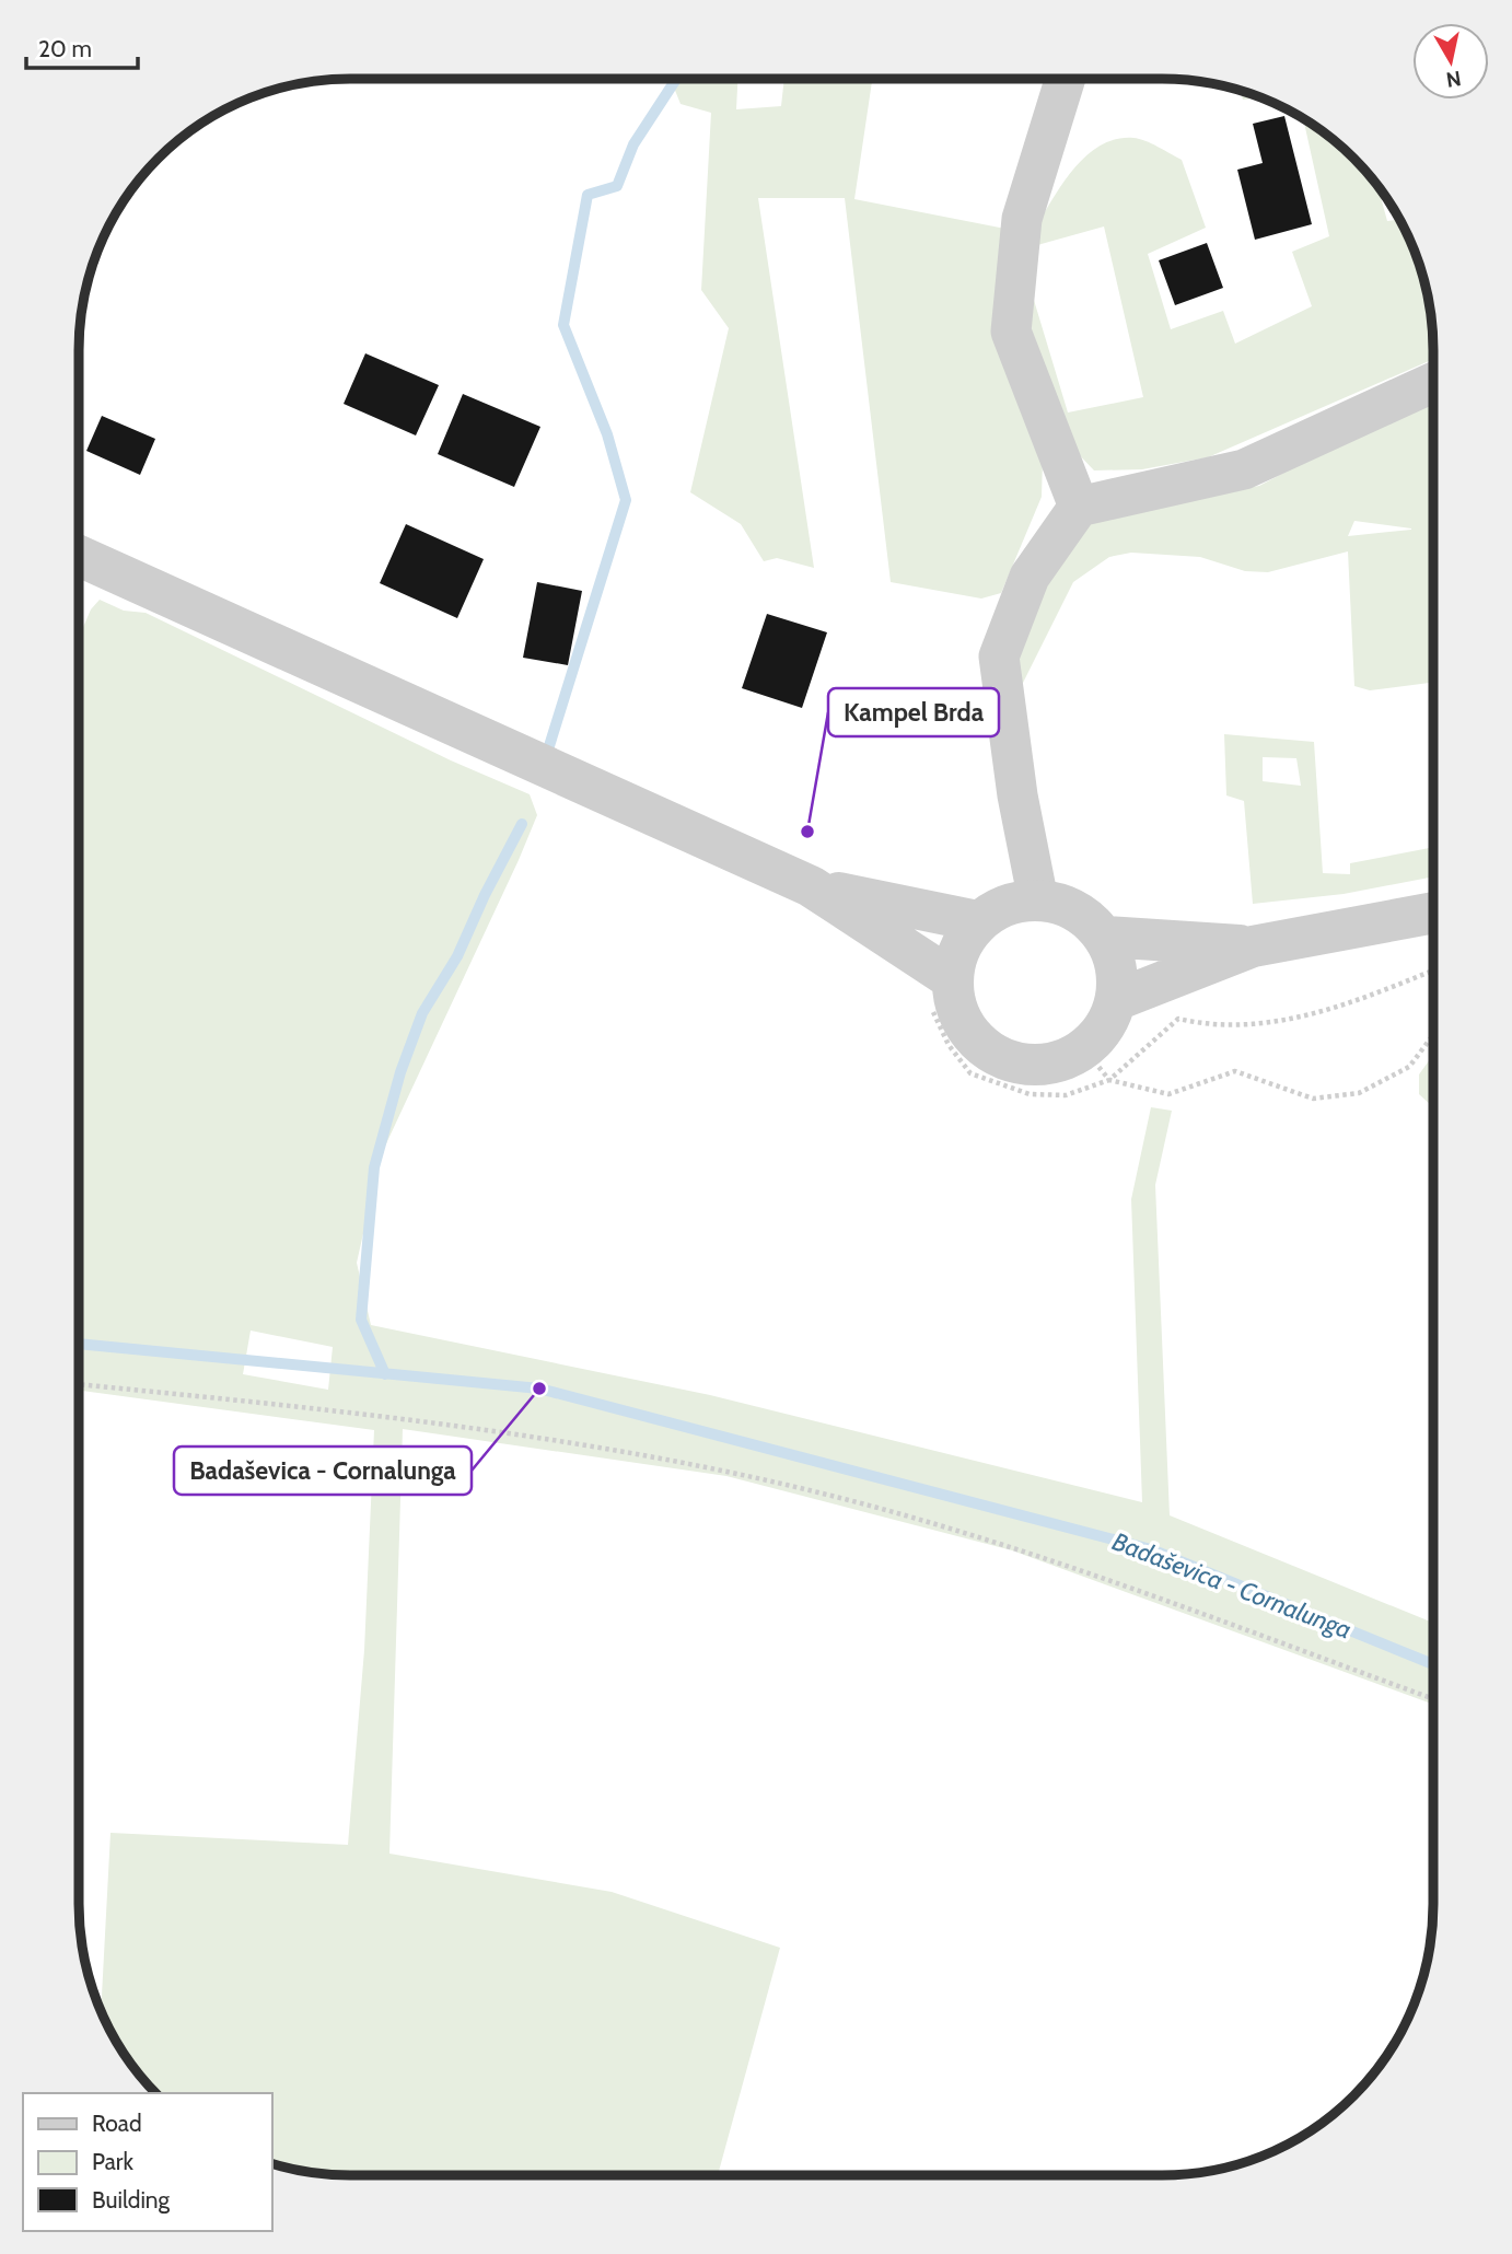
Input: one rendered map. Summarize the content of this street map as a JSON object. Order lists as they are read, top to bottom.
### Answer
{
  "water": ["Badaševica - Cornalunga"],
  "places": ["Kampel Brda", "Badaševica - Cornalunga"],
  "legend": ["Road", "Park", "Building"],
  "scale_bar": "20 m",
  "north": "bottom"
}
